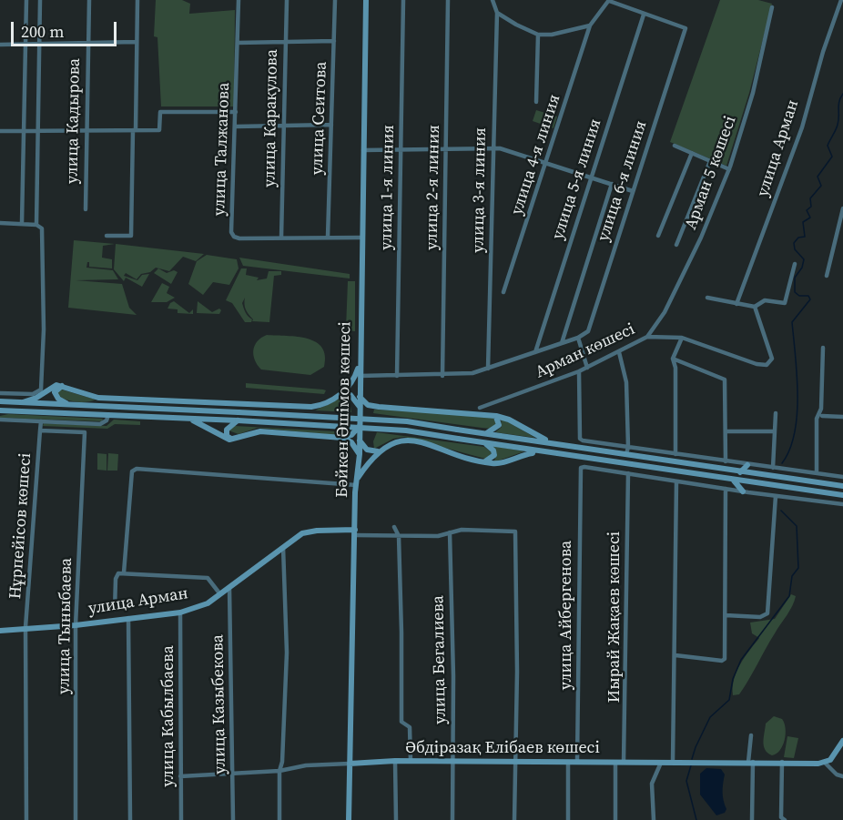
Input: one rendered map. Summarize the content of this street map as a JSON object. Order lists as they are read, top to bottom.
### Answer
{
  "streets": {
    "main road": ["улица Арман", "Бәйкен Әшімов көшесі", "Әбдіразақ Елібаев көшесі"],
    "street": [
      "улица Каракулова",
      "улица Сеитова",
      "улица Кадырова",
      "улица Талжанова",
      "улица 4-я линия",
      "Арман 5 көшесі",
      "улица 5-я линия",
      "улица 6-я линия",
      "улица 1-я линия",
      "улица 2-я линия",
      "улица 3-я линия",
      "Арман көшесі",
      "Нұрпейісов көшесі",
      "улица Айбергенова",
      "Иырай Жақаев көшесі",
      "улица Тыныбаева",
      "улица Бегалиева",
      "улица Казыбекова",
      "улица Кабылбаева"
    ]
  },
  "crossings": [
    ["улица Каракулова", "улица Талжанова"],
    ["улица Сеитова", "улица Талжанова"],
    ["улица Арман", "Бәйкен Әшімов көшесі"],
    ["улица Арман", "Нұрпейісов көшесі"],
    ["улица Арман", "улица Тыныбаева"],
    ["улица Арман", "улица Казыбекова"],
    ["улица Арман", "улица Кабылбаева"],
    ["улица Талжанова", "Бәйкен Әшімов көшесі"],
    ["Арман 5 көшесі", "Арман көшесі"],
    ["улица 5-я линия", "улица 6-я линия"],
    ["Бәйкен Әшімов көшесі", "Әбдіразақ Елібаев көшесі"],
    ["Нұрпейісов көшесі", "улица Тыныбаева"],
    ["улица Айбергенова", "Әбдіразақ Елібаев көшесі"],
    ["Иырай Жақаев көшесі", "Әбдіразақ Елібаев көшесі"],
    ["улица Бегалиева", "Әбдіразақ Елібаев көшесі"],
    ["улица Казыбекова", "Әбдіразақ Елібаев көшесі"],
    ["улица Кабылбаева", "Әбдіразақ Елібаев көшесі"]
  ],
  "scale_bar": "200 m"
}
